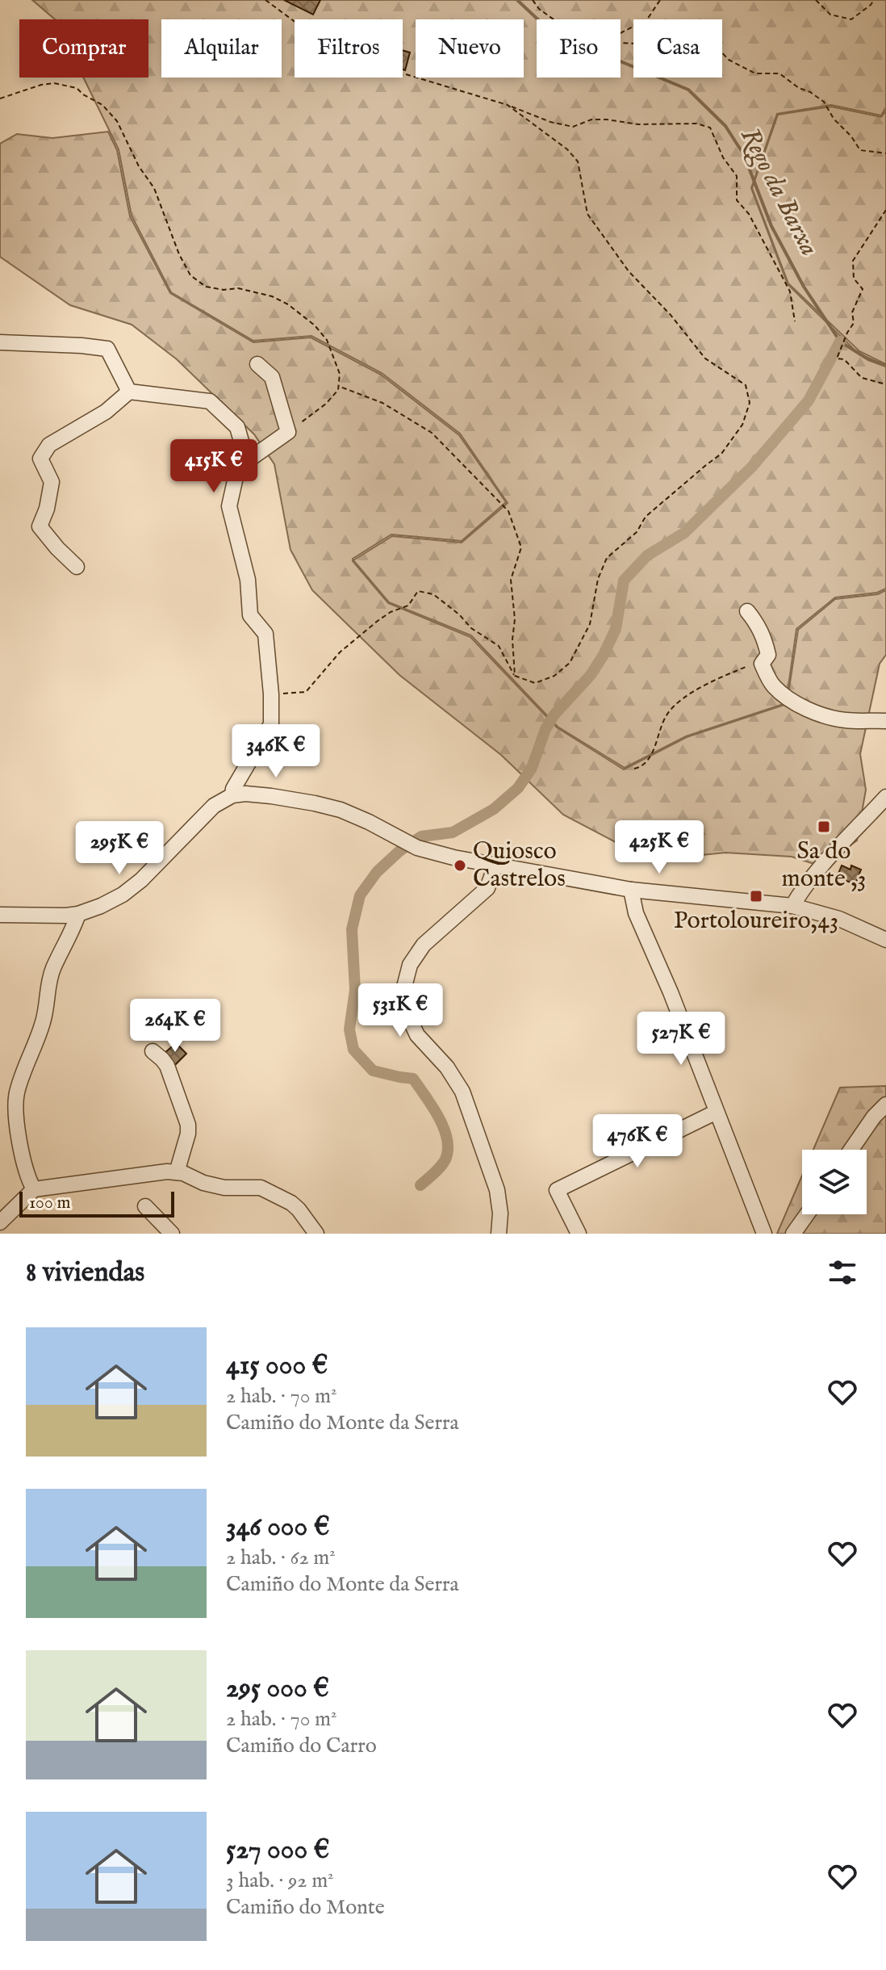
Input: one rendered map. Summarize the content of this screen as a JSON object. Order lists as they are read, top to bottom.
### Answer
{
  "water": ["Rego da Barxa"],
  "places": {
    "transit": ["Sa do monte ,3", "Portoloureiro,43"],
    "other": ["Quiosco Castrelos"]
  },
  "scale_bar": "100 m",
  "page": {
    "chip": [
      "Comprar",
      "Alquilar",
      "Filtros",
      "Nuevo",
      "Piso",
      "Casa"
    ],
    "price": [
      "415K €",
      "346K €",
      "425K €",
      "295K €",
      "531K €",
      "264K €",
      "527K €",
      "476K €"
    ],
    "scale": "100 m",
    "heading": "8 viviendas",
    "list": [
      {
        "name": "415 000 €",
        "note": "2 hab. · 70 m² · Camiño do Monte da Serra"
      },
      {
        "name": "346 000 €",
        "note": "2 hab. · 62 m² · Camiño do Monte da Serra"
      },
      {
        "name": "295 000 €",
        "note": "2 hab. · 70 m² · Camiño do Carro"
      },
      {
        "name": "527 000 €",
        "note": "3 hab. · 92 m² · Camiño do Monte"
      }
    ]
  }
}
